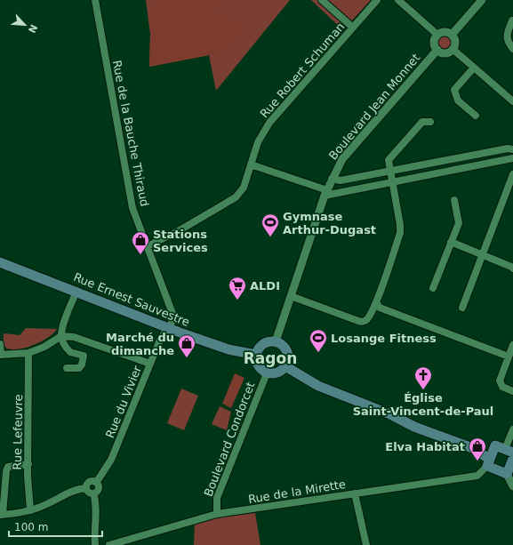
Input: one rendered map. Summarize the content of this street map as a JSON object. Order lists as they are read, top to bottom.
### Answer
{
  "streets": {
    "main road": ["Rue Ernest Sauvestre"],
    "street": [
      "Rue Robert Schuman",
      "Boulevard Jean Monnet",
      "Rue de la Bauche Thiraud",
      "Rue du Vivier",
      "Rue Lefeuvre",
      "Boulevard Condorcet",
      "Rue de la Mirette"
    ]
  },
  "crossings": [
    ["Rue Robert Schuman", "Rue de la Bauche Thiraud"],
    ["Boulevard Jean Monnet", "Rue Ernest Sauvestre"],
    ["Boulevard Jean Monnet", "Boulevard Condorcet"],
    ["Rue de la Bauche Thiraud", "Rue Ernest Sauvestre"],
    ["Rue de la Bauche Thiraud", "Rue du Vivier"],
    ["Rue Ernest Sauvestre", "Rue du Vivier"],
    ["Rue Ernest Sauvestre", "Boulevard Condorcet"],
    ["Boulevard Condorcet", "Rue de la Mirette"]
  ],
  "districts": ["Ragon"],
  "places": {
    "sports": ["Gymnase Arthur-Dugast", "Losange Fitness"],
    "shop": ["Stations Services", "Marché du dimanche", "Elva Habitat"],
    "supermarket": ["ALDI"],
    "church": ["Église Saint-Vincent-de-Paul"]
  },
  "scale_bar": "100 m",
  "north": "bottom right"
}
